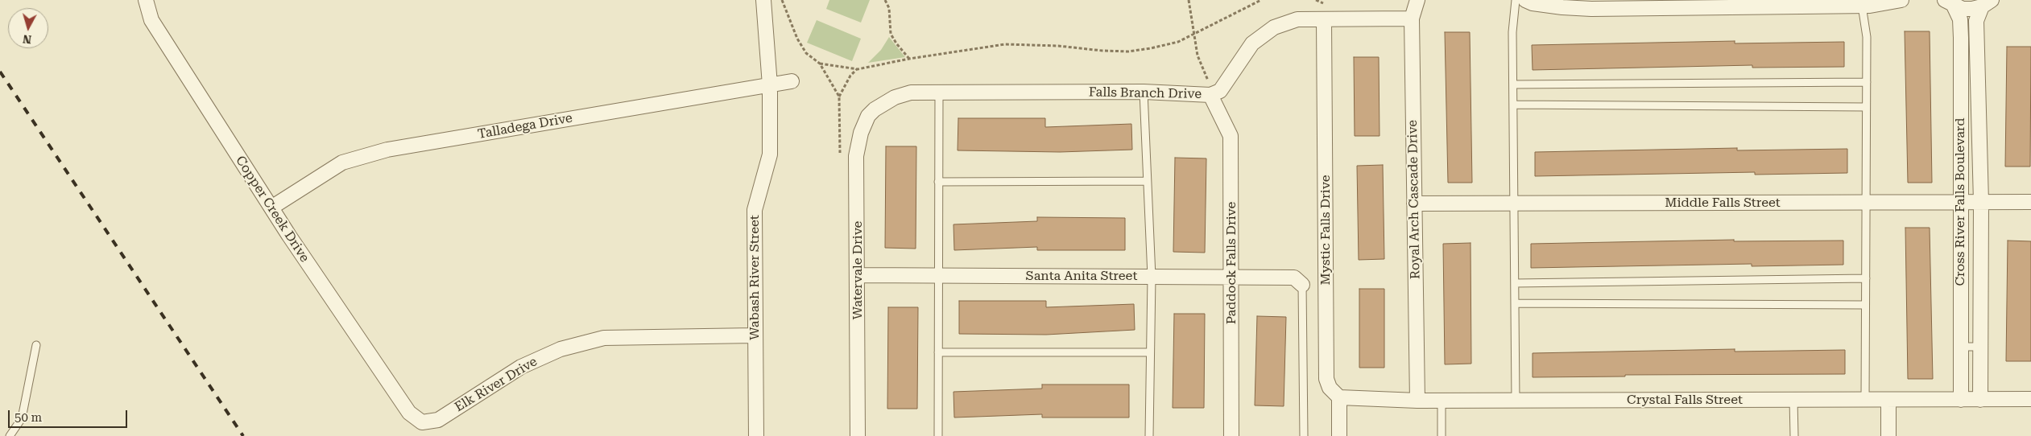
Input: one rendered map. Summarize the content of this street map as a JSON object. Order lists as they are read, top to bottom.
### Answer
{
  "streets": {
    "street": [
      "Falls Branch Drive",
      "Talladega Drive",
      "Royal Arch Cascade Drive",
      "Cross River Falls Boulevard",
      "Middle Falls Street",
      "Copper Creek Drive",
      "Mystic Falls Drive",
      "Paddock Falls Drive",
      "Watervale Drive",
      "Santa Anita Street",
      "Wabash River Street",
      "Elk River Drive",
      "Crystal Falls Street"
    ]
  },
  "crossings": [
    ["Falls Branch Drive", "Royal Arch Cascade Drive"],
    ["Falls Branch Drive", "Mystic Falls Drive"],
    ["Falls Branch Drive", "Paddock Falls Drive"],
    ["Falls Branch Drive", "Watervale Drive"],
    ["Talladega Drive", "Copper Creek Drive"],
    ["Talladega Drive", "Wabash River Street"],
    ["Royal Arch Cascade Drive", "Middle Falls Street"],
    ["Royal Arch Cascade Drive", "Crystal Falls Street"],
    ["Cross River Falls Boulevard", "Middle Falls Street"],
    ["Cross River Falls Boulevard", "Crystal Falls Street"],
    ["Copper Creek Drive", "Elk River Drive"],
    ["Mystic Falls Drive", "Crystal Falls Street"],
    ["Paddock Falls Drive", "Santa Anita Street"],
    ["Watervale Drive", "Santa Anita Street"],
    ["Wabash River Street", "Elk River Drive"]
  ],
  "scale_bar": "50 m",
  "north": "bottom"
}
